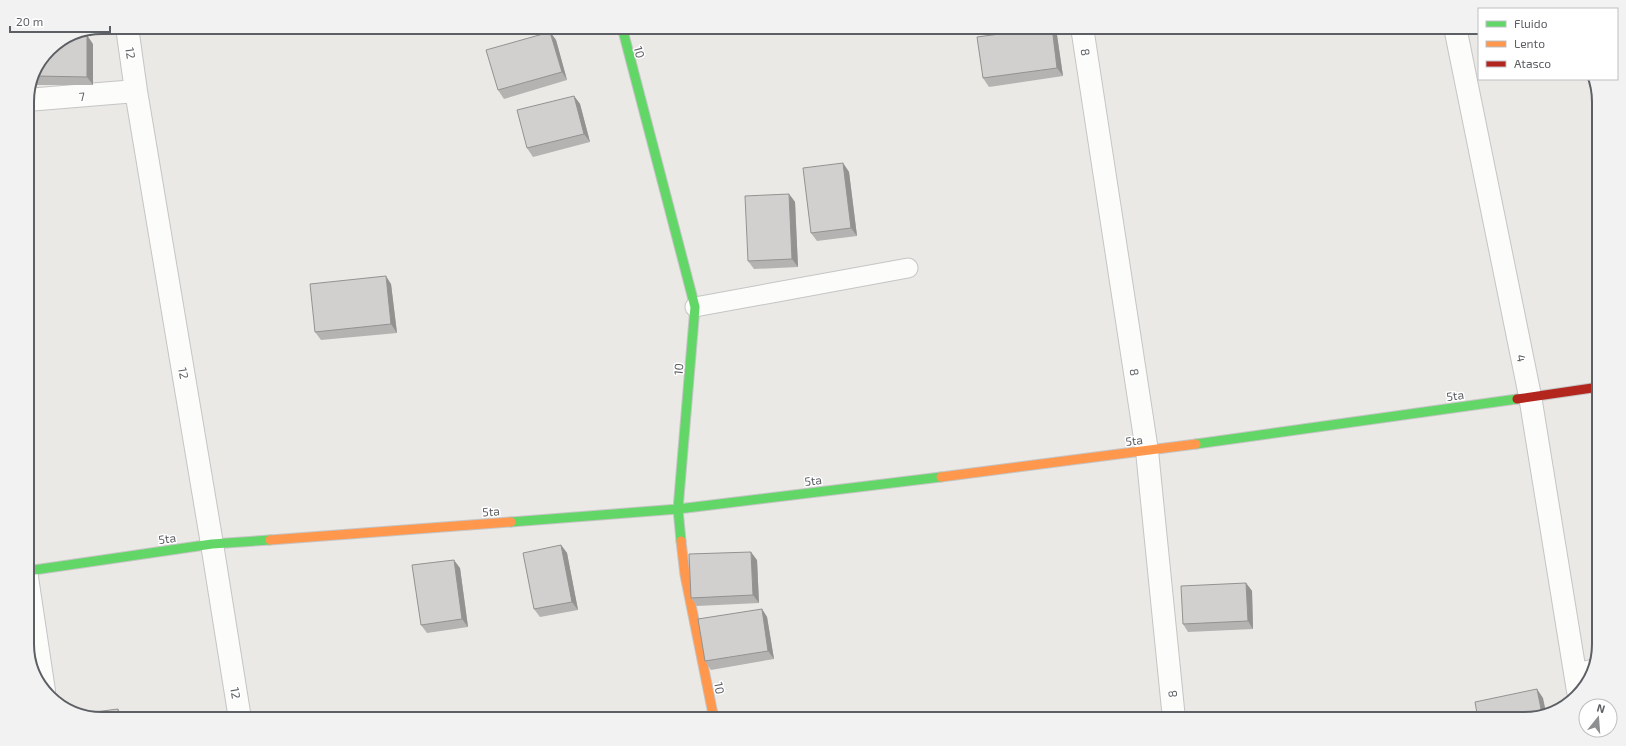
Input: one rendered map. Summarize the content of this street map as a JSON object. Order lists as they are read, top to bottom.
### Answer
{
  "streets": {
    "street": [
      "10",
      "8",
      "12",
      "7",
      "4",
      "5ta"
    ]
  },
  "crossings": [
    ["10", "5ta"],
    ["8", "5ta"],
    ["12", "7"],
    ["12", "5ta"],
    ["4", "5ta"]
  ],
  "legend": ["Fluido", "Lento", "Atasco"],
  "scale_bar": "20 m",
  "north": "top"
}
